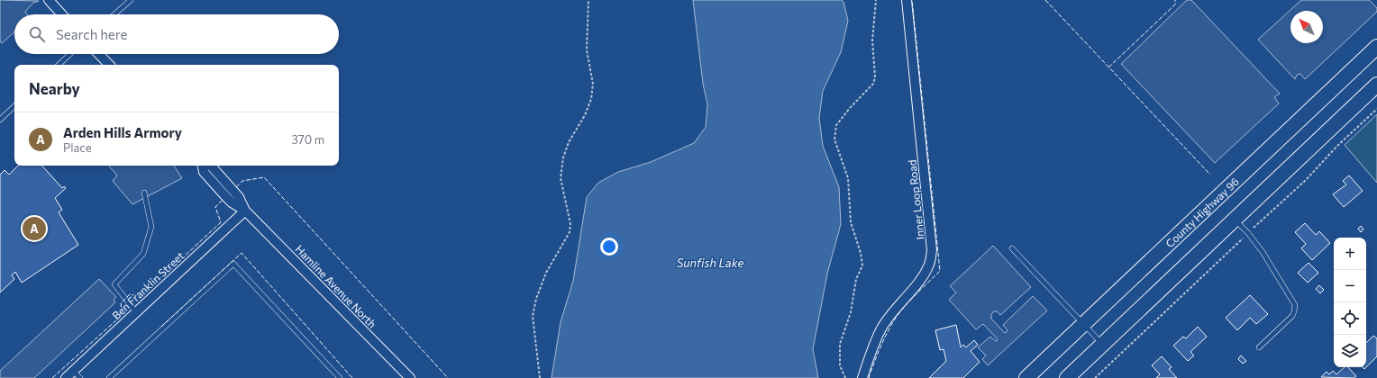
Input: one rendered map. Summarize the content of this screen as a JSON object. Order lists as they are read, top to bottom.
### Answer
{
  "streets": {
    "main road": ["County Highway 96"],
    "street": ["Inner Loop Road", "Ben Franklin Street", "Hamline Avenue North"]
  },
  "crossings": [
    ["Ben Franklin Street", "Hamline Avenue North"]
  ],
  "water": ["Sunfish Lake"],
  "north": "top left",
  "page": {
    "search": "Search here",
    "heading": "Nearby",
    "list": [
      {
        "mark": "A",
        "name": "Arden Hills Armory",
        "note": "Place",
        "value": "370 m"
      }
    ],
    "pins": "A",
    "map_buttons": ["+", "−"]
  }
}
